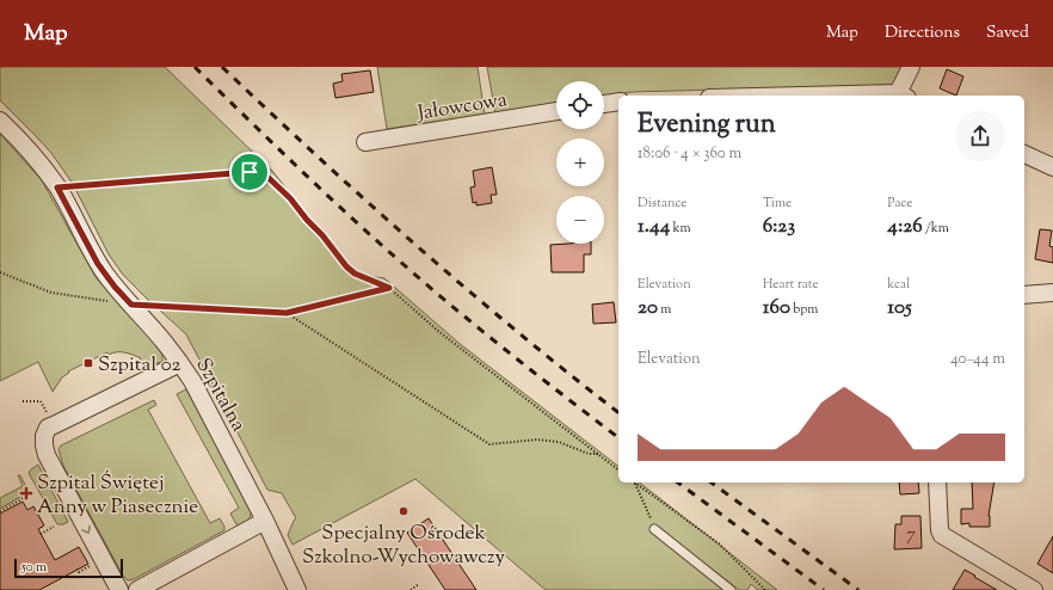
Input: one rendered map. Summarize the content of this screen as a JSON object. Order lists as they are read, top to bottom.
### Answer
{
  "streets": {
    "street": ["Jałowcowa", "Szpitalna"]
  },
  "places": {
    "transit": ["Szpital 02"],
    "health": ["Szpital Świętej Anny w Piasecznie"],
    "other": ["Specjalny Ośrodek Szkolno-Wychowawczy"]
  },
  "house_numbers": ["7"],
  "scale_bar": "50 m",
  "page": {
    "header": "Map",
    "nav": ["Map", "Directions", "Saved"],
    "map_buttons": ["+", "−"],
    "heading": ["Evening run", "18:06 · 4 × 360 m"],
    "stats": [
      ["Distance", "1.44 km"],
      ["Time", "6:23"],
      ["Pace", "4:26 /km"],
      ["Elevation", "20 m"],
      ["Heart rate", "160 bpm"],
      ["kcal", "105"]
    ],
    "chart": ["Elevation", "40–44 m"],
    "scale": "50 m"
  }
}
